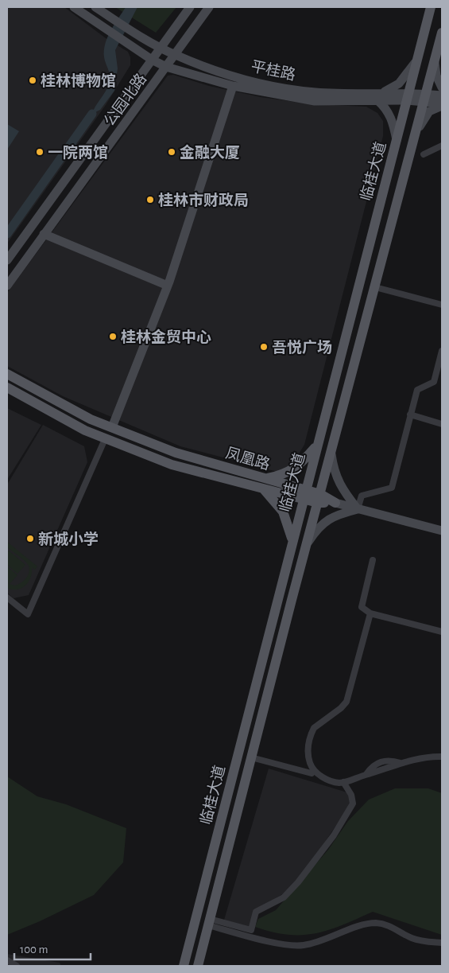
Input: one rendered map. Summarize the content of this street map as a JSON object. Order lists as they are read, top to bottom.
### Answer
{
  "streets": {
    "main road": [
      "平桂路",
      "公园北路",
      "临桂大道",
      "凤凰路"
    ]
  },
  "crossings": [
    ["平桂路", "公园北路"],
    ["平桂路", "临桂大道"],
    ["临桂大道", "凤凰路"]
  ],
  "places": [
    "桂林博物馆",
    "一院两馆",
    "金融大厦",
    "桂林市财政局",
    "桂林金贸中心",
    "吾悦广场",
    "新城小学"
  ],
  "scale_bar": "100 m"
}
